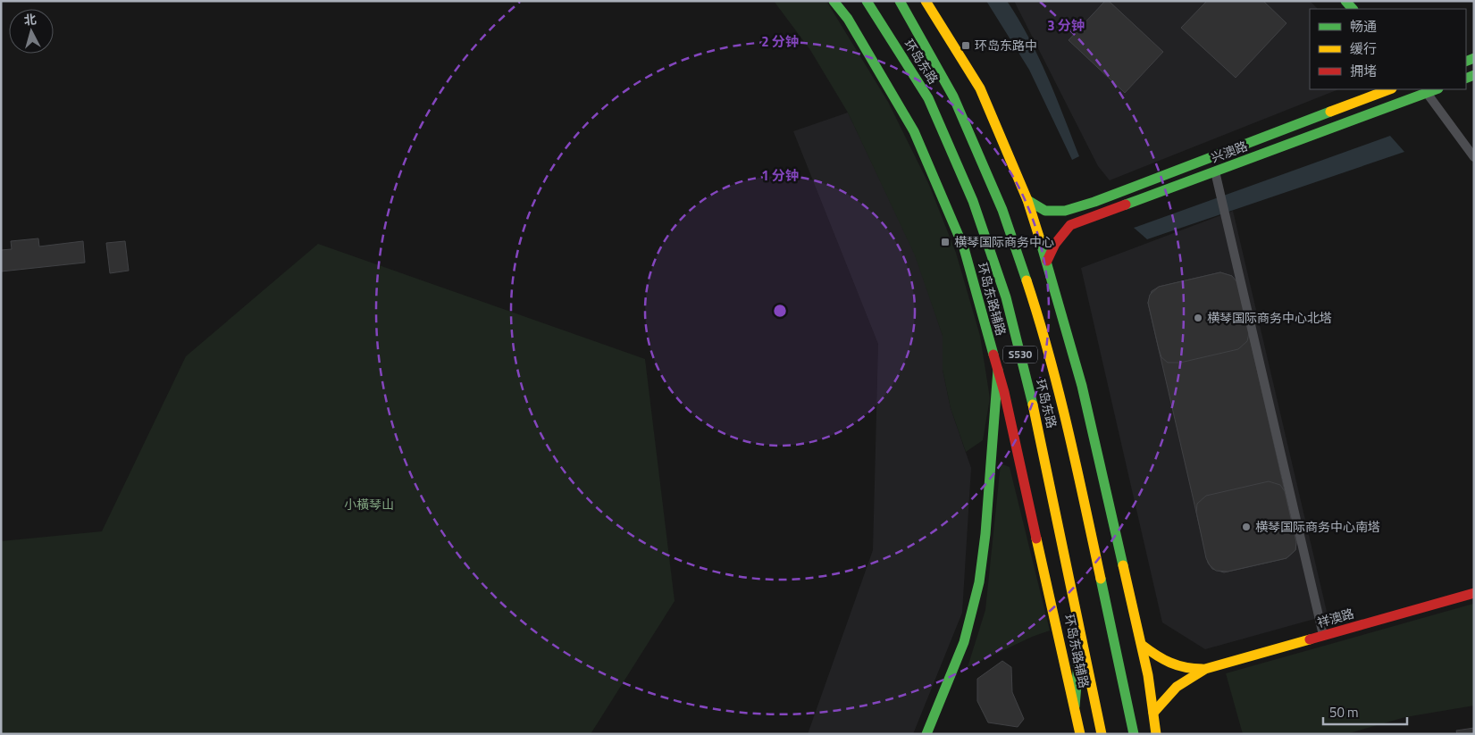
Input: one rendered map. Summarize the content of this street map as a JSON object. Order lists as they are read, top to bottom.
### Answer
{
  "streets": {
    "main road": [
      "环岛东路",
      "兴澳路",
      "环岛东路辅路",
      "S530",
      "祥澳路"
    ]
  },
  "parks": ["小橫琴山"],
  "places": {
    "transit": ["环岛东路中", "横琴国际商务中心"],
    "other": ["横琴国际商务中心北塔", "横琴国际商务中心南塔"]
  },
  "legend": ["畅通", "缓行", "拥堵"],
  "scale_bar": "50 m",
  "north": "top",
  "rings": ["3 分钟", "2 分钟", "1 分钟"]
}
